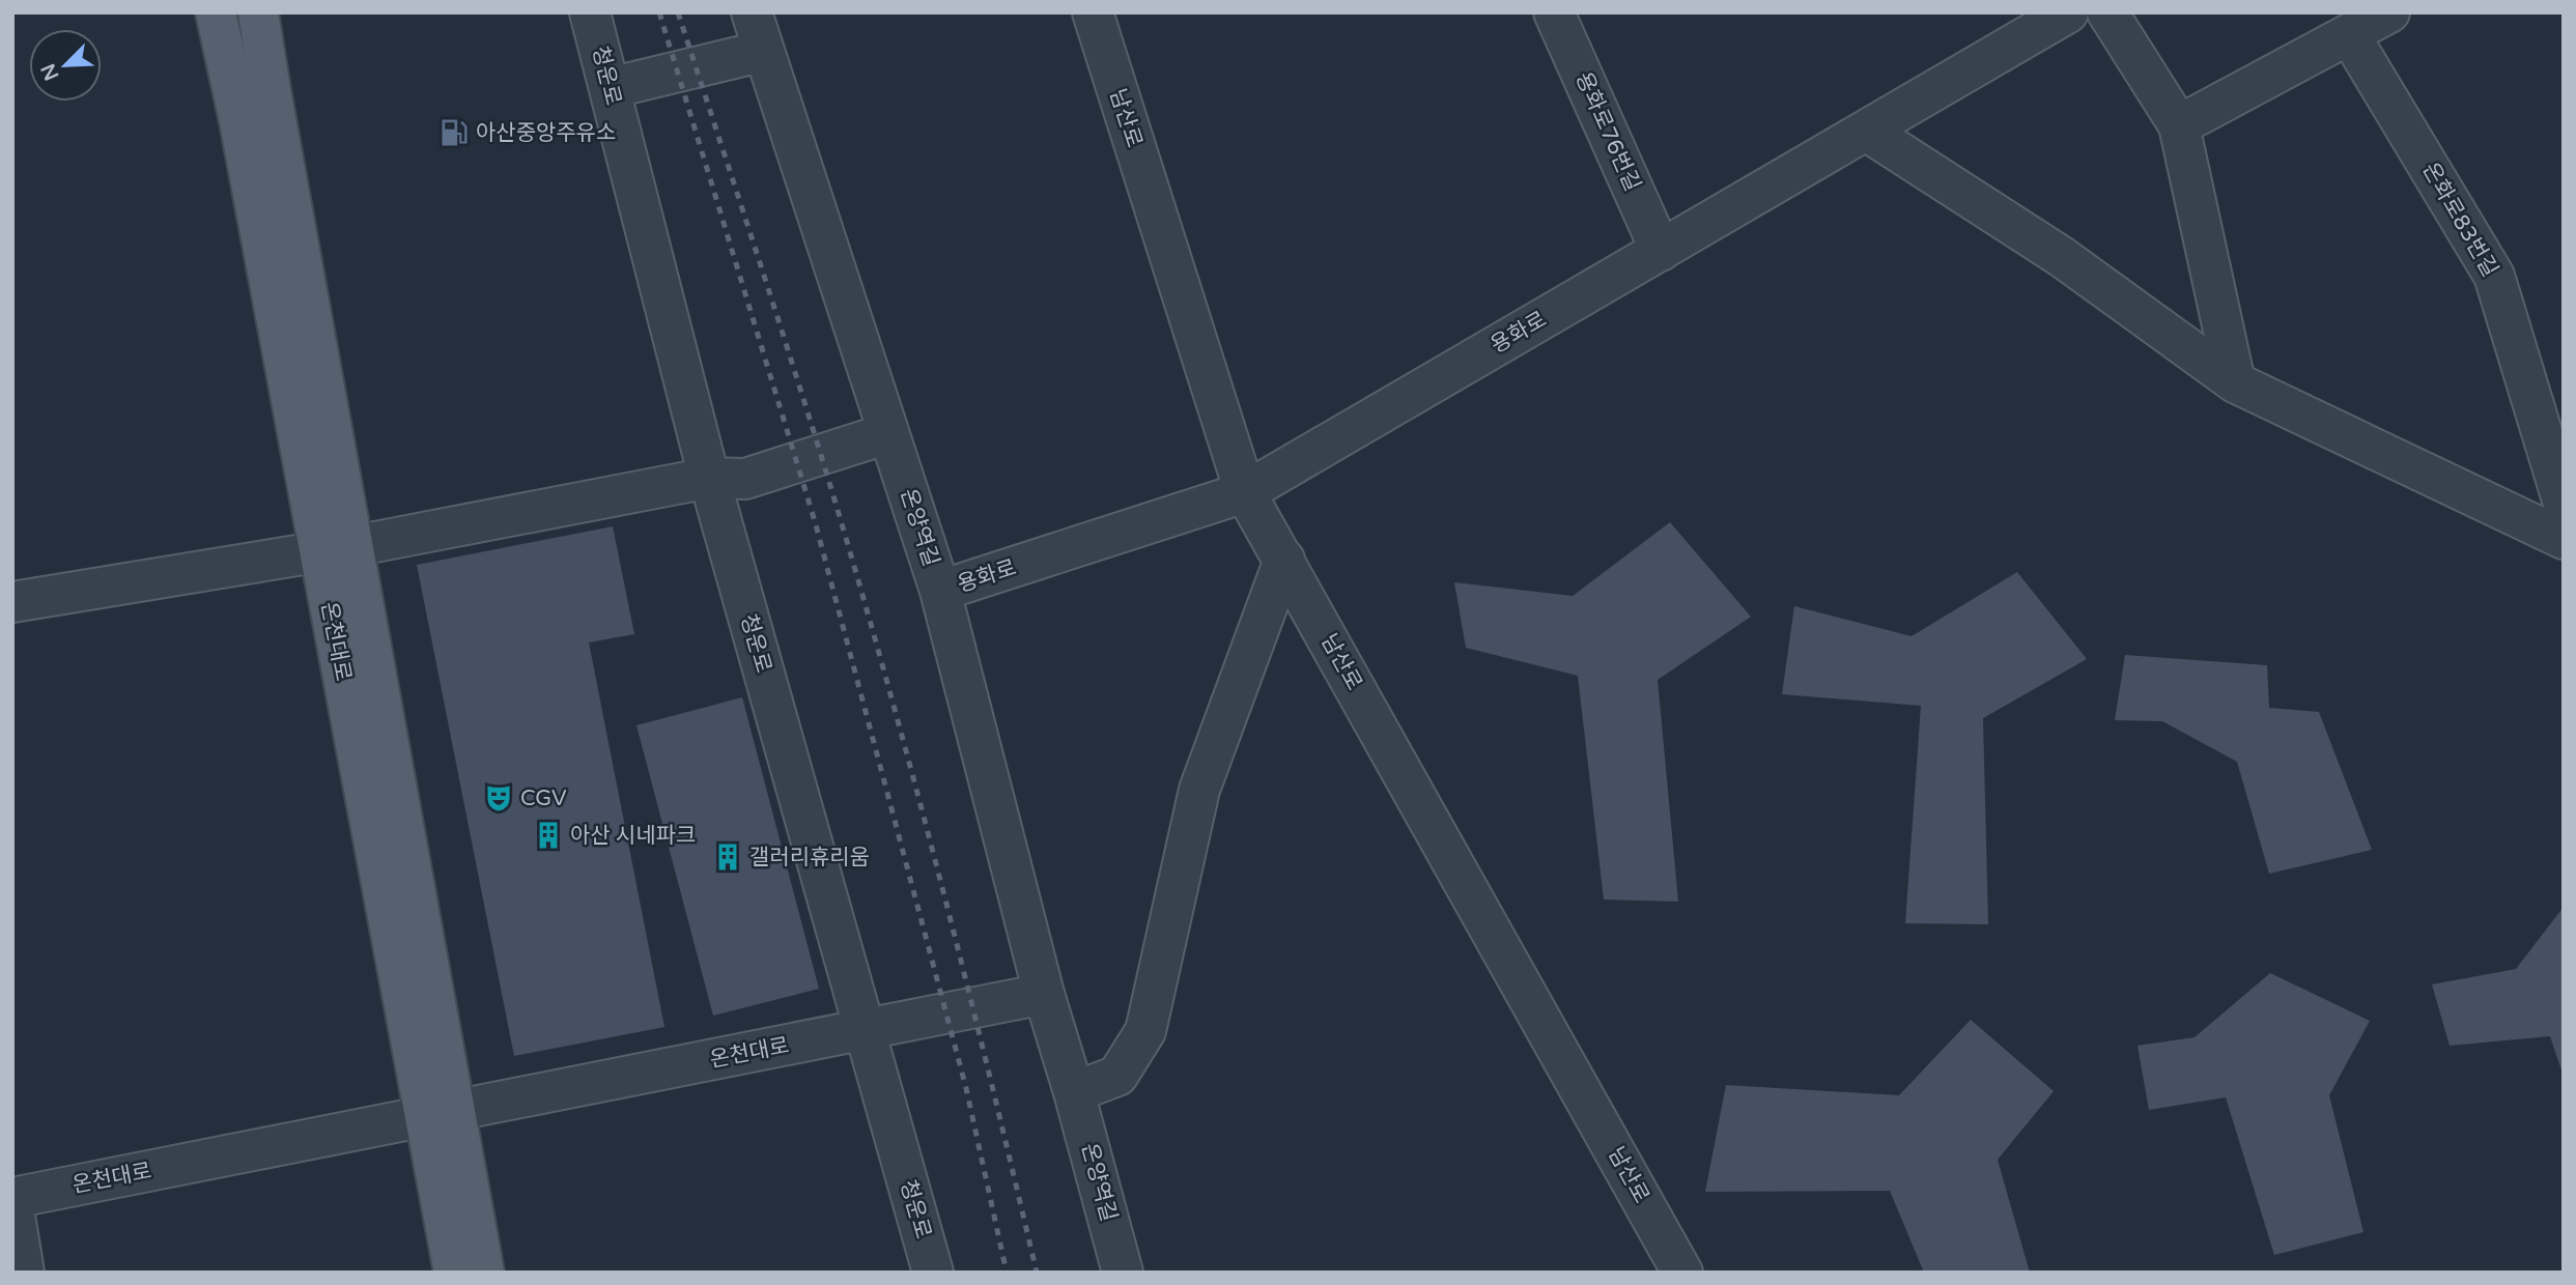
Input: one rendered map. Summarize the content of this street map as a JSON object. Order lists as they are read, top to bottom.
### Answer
{
  "streets": {
    "main road": ["온천대로"],
    "street": [
      "청운로",
      "남산로",
      "용화로76번길",
      "온화로83번길",
      "용화로",
      "온양역길"
    ]
  },
  "crossings": [
    ["청운로", "온천대로"],
    ["남산로", "용화로"],
    ["용화로76번길", "용화로"],
    ["용화로", "온양역길"],
    ["온양역길", "온천대로"]
  ],
  "places": {
    "fuel station": ["아산중앙주유소"],
    "theatre": ["CGV"],
    "building": ["아산 시네파크", "갤러리휴리움"]
  },
  "north": "bottom left"
}
